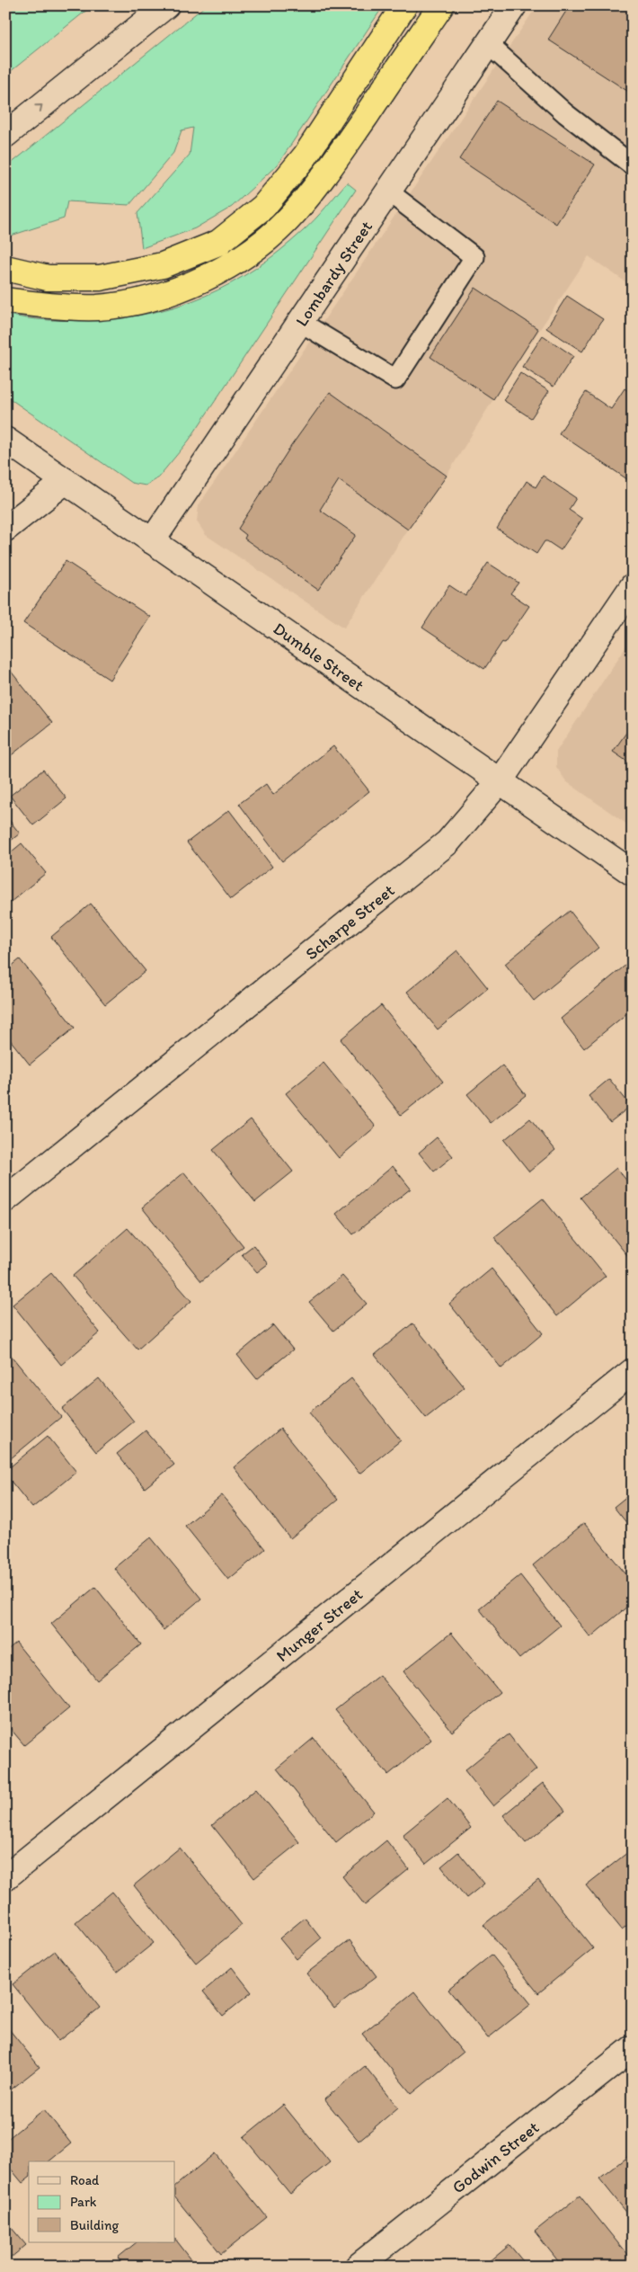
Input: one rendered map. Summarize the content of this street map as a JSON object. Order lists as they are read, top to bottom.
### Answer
{
  "streets": {
    "street": [
      "Lombardy Street",
      "Dumble Street",
      "Scharpe Street",
      "Munger Street",
      "Godwin Street"
    ]
  },
  "crossings": [
    ["Lombardy Street", "Dumble Street"],
    ["Dumble Street", "Scharpe Street"]
  ],
  "legend": ["Road", "Park", "Building"]
}
